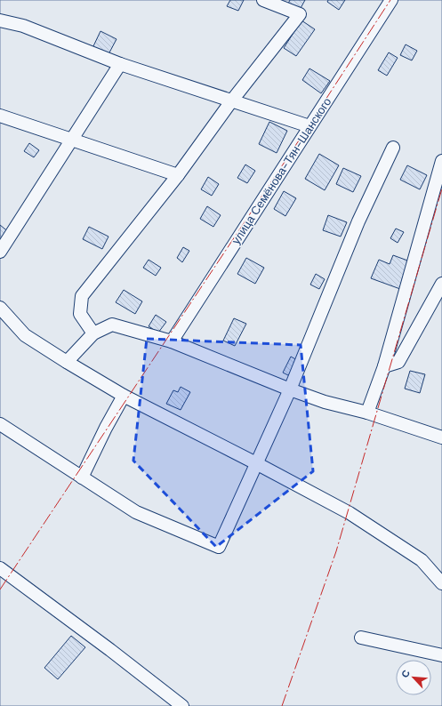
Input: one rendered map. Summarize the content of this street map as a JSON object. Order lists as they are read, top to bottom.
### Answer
{
  "streets": {
    "lane": ["улица Семёнова-Тян-Шанского"]
  },
  "north": "top left"
}
